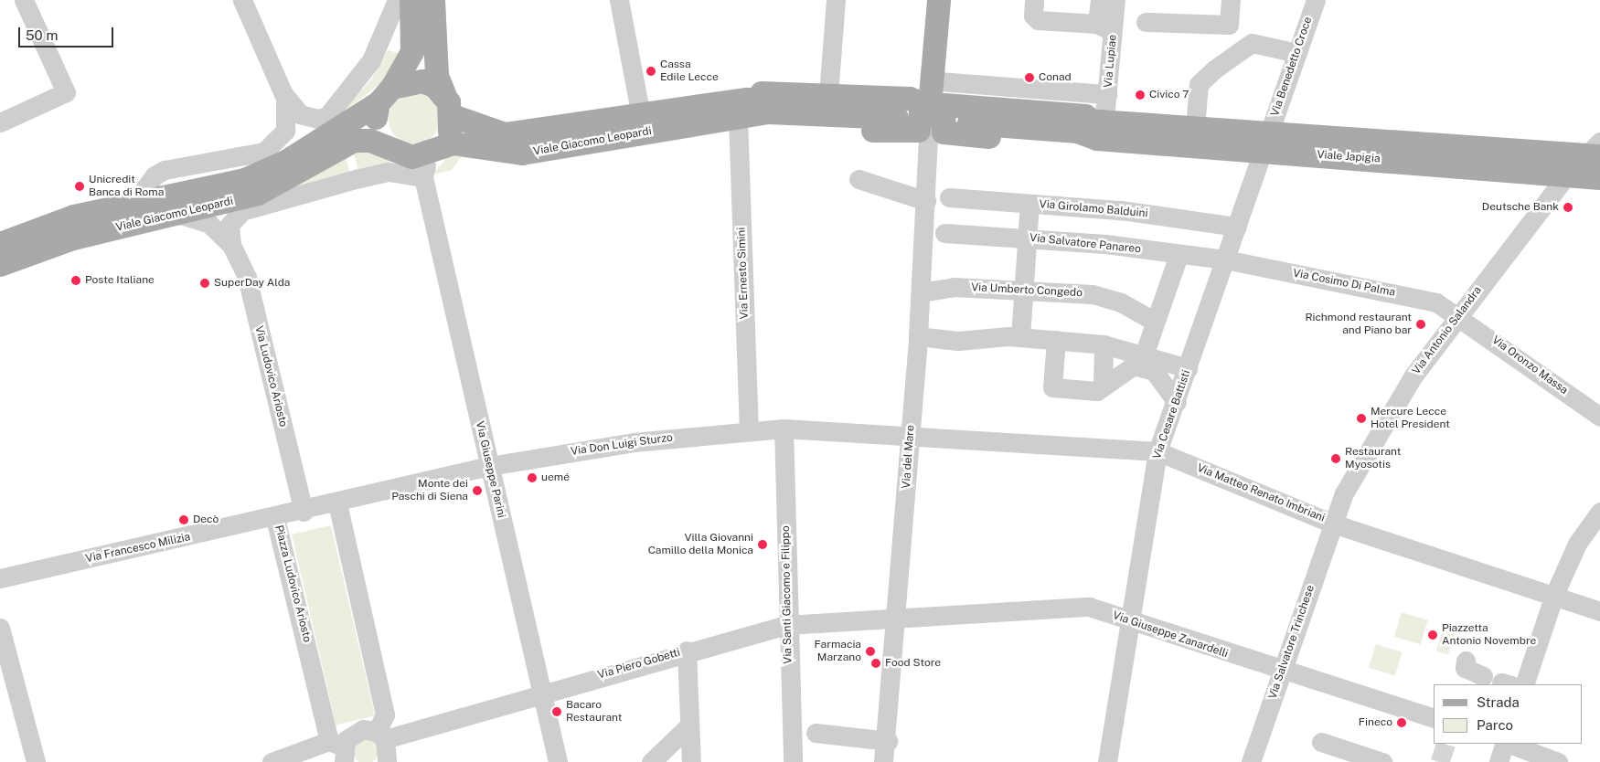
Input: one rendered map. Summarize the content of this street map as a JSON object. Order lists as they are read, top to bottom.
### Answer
{
  "streets": {
    "main road": ["Viale Giacomo Leopardi", "Viale Japigia"],
    "street": [
      "Via Lupiae",
      "Via Benedetto Croce",
      "Via Girolamo Balduini",
      "Via Salvatore Panareo",
      "Via Ernesto Simini",
      "Via Cosimo Di Palma",
      "Via Umberto Congedo",
      "Via Antonio Salandra",
      "Via Oronzo Massa",
      "Via Ludovico Ariosto",
      "Via Cesare Battisti",
      "Via Don Luigi Sturzo",
      "Via del Mare",
      "Via Giuseppe Parini",
      "Via Matteo Renato Imbriani",
      "Via Francesco Milizia",
      "Piazza Ludovico Ariosto",
      "Via Santi Giacomo e Filippo",
      "Via Giuseppe Zanardelli",
      "Via Salvatore Trinchese",
      "Via Piero Gobetti"
    ]
  },
  "crossings": [
    ["Via Lupiae", "Viale Japigia"],
    ["Via Benedetto Croce", "Viale Japigia"],
    ["Via Benedetto Croce", "Via Cesare Battisti"],
    ["Viale Giacomo Leopardi", "Via Ernesto Simini"],
    ["Viale Giacomo Leopardi", "Via Ludovico Ariosto"],
    ["Viale Giacomo Leopardi", "Via Giuseppe Parini"],
    ["Viale Japigia", "Via Antonio Salandra"],
    ["Viale Japigia", "Via Cesare Battisti"],
    ["Viale Japigia", "Via del Mare"],
    ["Via Girolamo Balduini", "Via Cesare Battisti"],
    ["Via Salvatore Panareo", "Via Cosimo Di Palma"],
    ["Via Salvatore Panareo", "Via Cesare Battisti"],
    ["Via Ernesto Simini", "Via Don Luigi Sturzo"],
    ["Via Cosimo Di Palma", "Via Antonio Salandra"],
    ["Via Cosimo Di Palma", "Via Oronzo Massa"],
    ["Via Cosimo Di Palma", "Via Cesare Battisti"],
    ["Via Umberto Congedo", "Via del Mare"],
    ["Via Antonio Salandra", "Via Oronzo Massa"],
    ["Via Antonio Salandra", "Via Matteo Renato Imbriani"],
    ["Via Antonio Salandra", "Via Salvatore Trinchese"],
    ["Via Ludovico Ariosto", "Piazza Ludovico Ariosto"],
    ["Via Cesare Battisti", "Via Matteo Renato Imbriani"],
    ["Via Cesare Battisti", "Via Giuseppe Zanardelli"],
    ["Via Don Luigi Sturzo", "Via del Mare"],
    ["Via Don Luigi Sturzo", "Via Giuseppe Parini"],
    ["Via Don Luigi Sturzo", "Via Matteo Renato Imbriani"],
    ["Via Don Luigi Sturzo", "Piazza Ludovico Ariosto"],
    ["Via Don Luigi Sturzo", "Via Santi Giacomo e Filippo"],
    ["Via del Mare", "Via Matteo Renato Imbriani"],
    ["Via del Mare", "Via Giuseppe Zanardelli"],
    ["Via del Mare", "Via Piero Gobetti"],
    ["Via Giuseppe Parini", "Via Piero Gobetti"],
    ["Via Matteo Renato Imbriani", "Via Salvatore Trinchese"],
    ["Via Francesco Milizia", "Piazza Ludovico Ariosto"],
    ["Via Santi Giacomo e Filippo", "Via Piero Gobetti"],
    ["Via Giuseppe Zanardelli", "Via Salvatore Trinchese"],
    ["Via Giuseppe Zanardelli", "Via Piero Gobetti"]
  ],
  "places": [
    "Cassa Edile Lecce",
    "Conad",
    "Civico 7",
    "Unicredit Banca di Roma",
    "Deutsche Bank",
    "Poste Italiane",
    "SuperDay Alda",
    "Richmond restaurant and Piano bar",
    "Mercure Lecce Hotel President",
    "Restaurant Myosotis",
    "uemé",
    "Monte dei Paschi di Siena",
    "Decò",
    "Villa Giovanni Camillo della Monica",
    "Piazzetta Antonio Novembre",
    "Farmacia Marzano",
    "Food Store",
    "Bacaro Restaurant",
    "Fineco"
  ],
  "legend": ["Strada", "Parco"],
  "scale_bar": "50 m"
}
